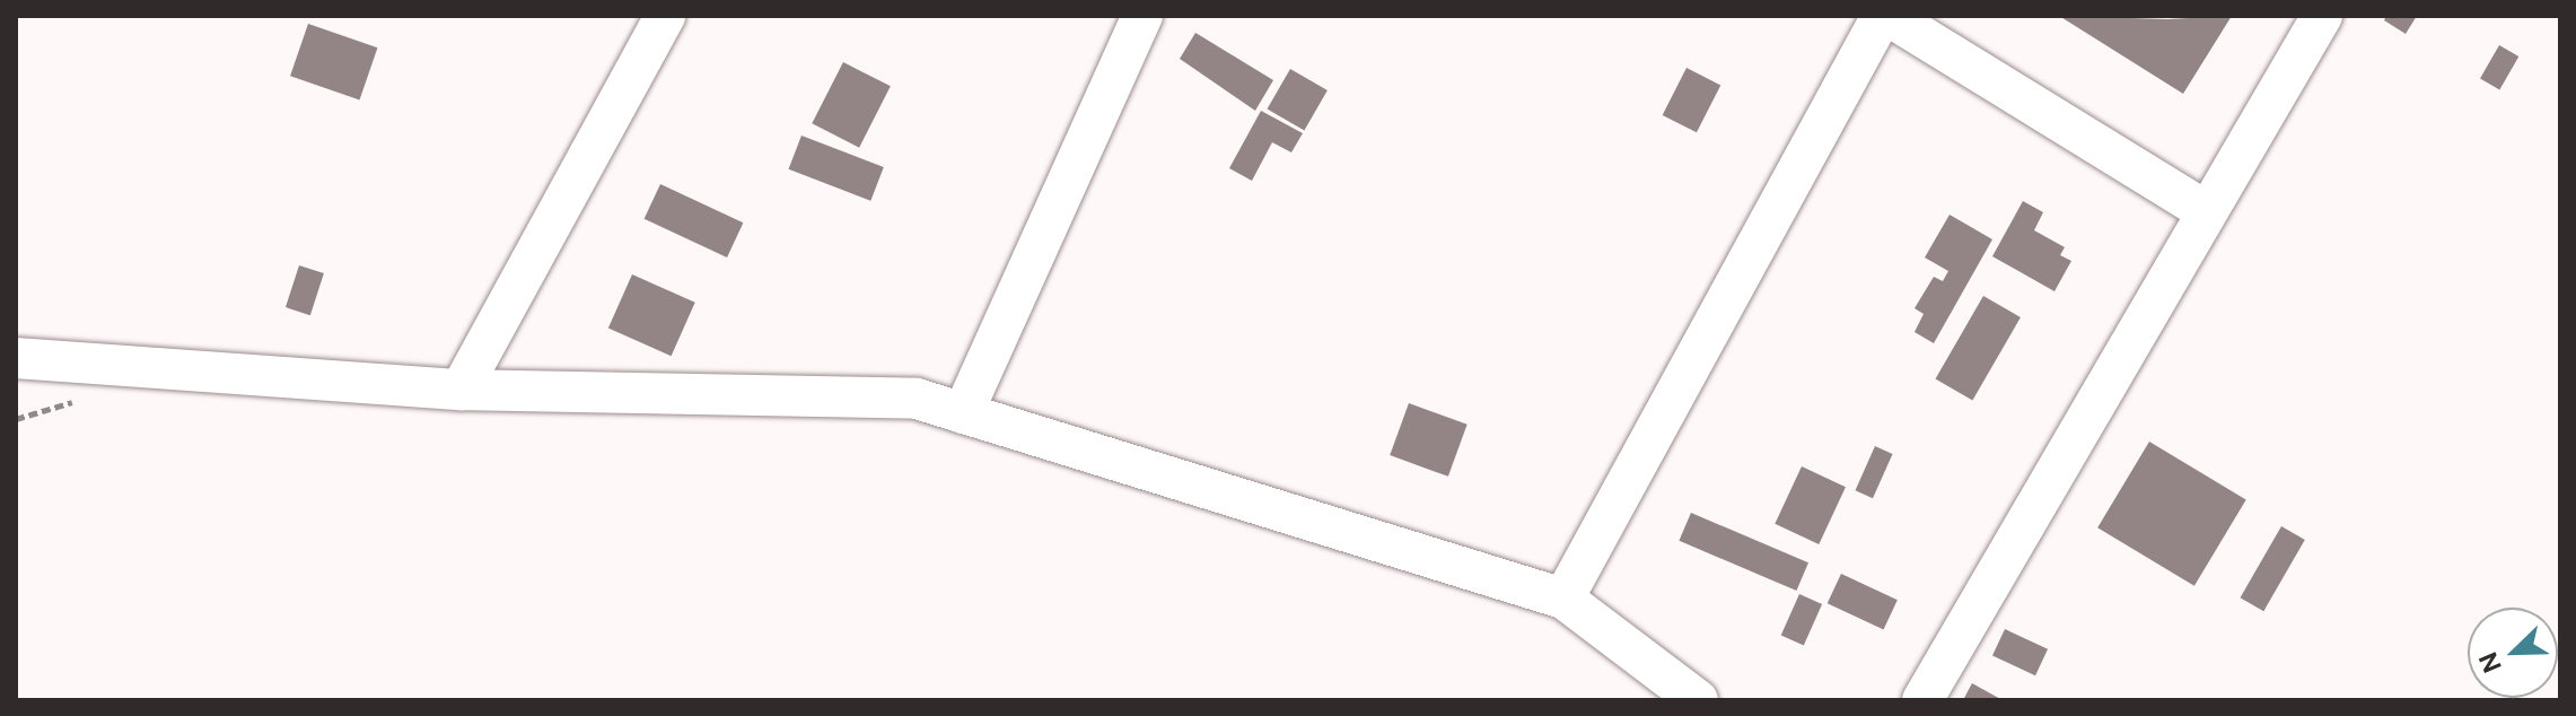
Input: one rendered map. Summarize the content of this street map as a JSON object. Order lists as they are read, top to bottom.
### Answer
{
  "north": "bottom left"
}
